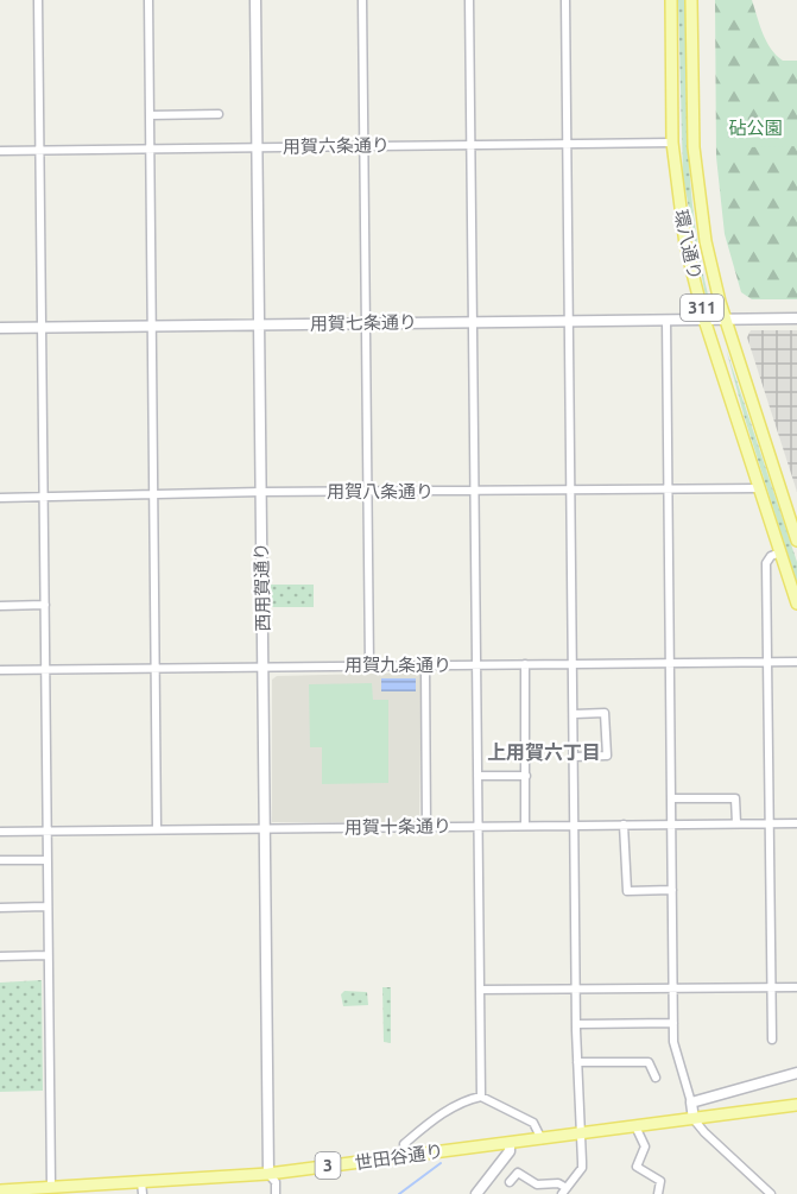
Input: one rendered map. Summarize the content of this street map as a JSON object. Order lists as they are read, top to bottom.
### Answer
{
  "streets": {
    "main road": [
      "環八通り",
      "311",
      "世田谷通り",
      "3"
    ],
    "street": [
      "用賀六条通り",
      "用賀七条通り",
      "用賀八条通り",
      "西用賀通り",
      "用賀九条通り",
      "用賀十条通り"
    ]
  },
  "crossings": [
    ["用賀六条通り", "環八通り"],
    ["用賀六条通り", "西用賀通り"],
    ["環八通り", "用賀七条通り"],
    ["環八通り", "用賀八条通り"],
    ["用賀七条通り", "西用賀通り"],
    ["用賀八条通り", "西用賀通り"],
    ["西用賀通り", "用賀九条通り"],
    ["西用賀通り", "用賀十条通り"],
    ["西用賀通り", "世田谷通り"]
  ],
  "districts": ["上用賀六丁目"],
  "parks": ["砧公園"]
}
